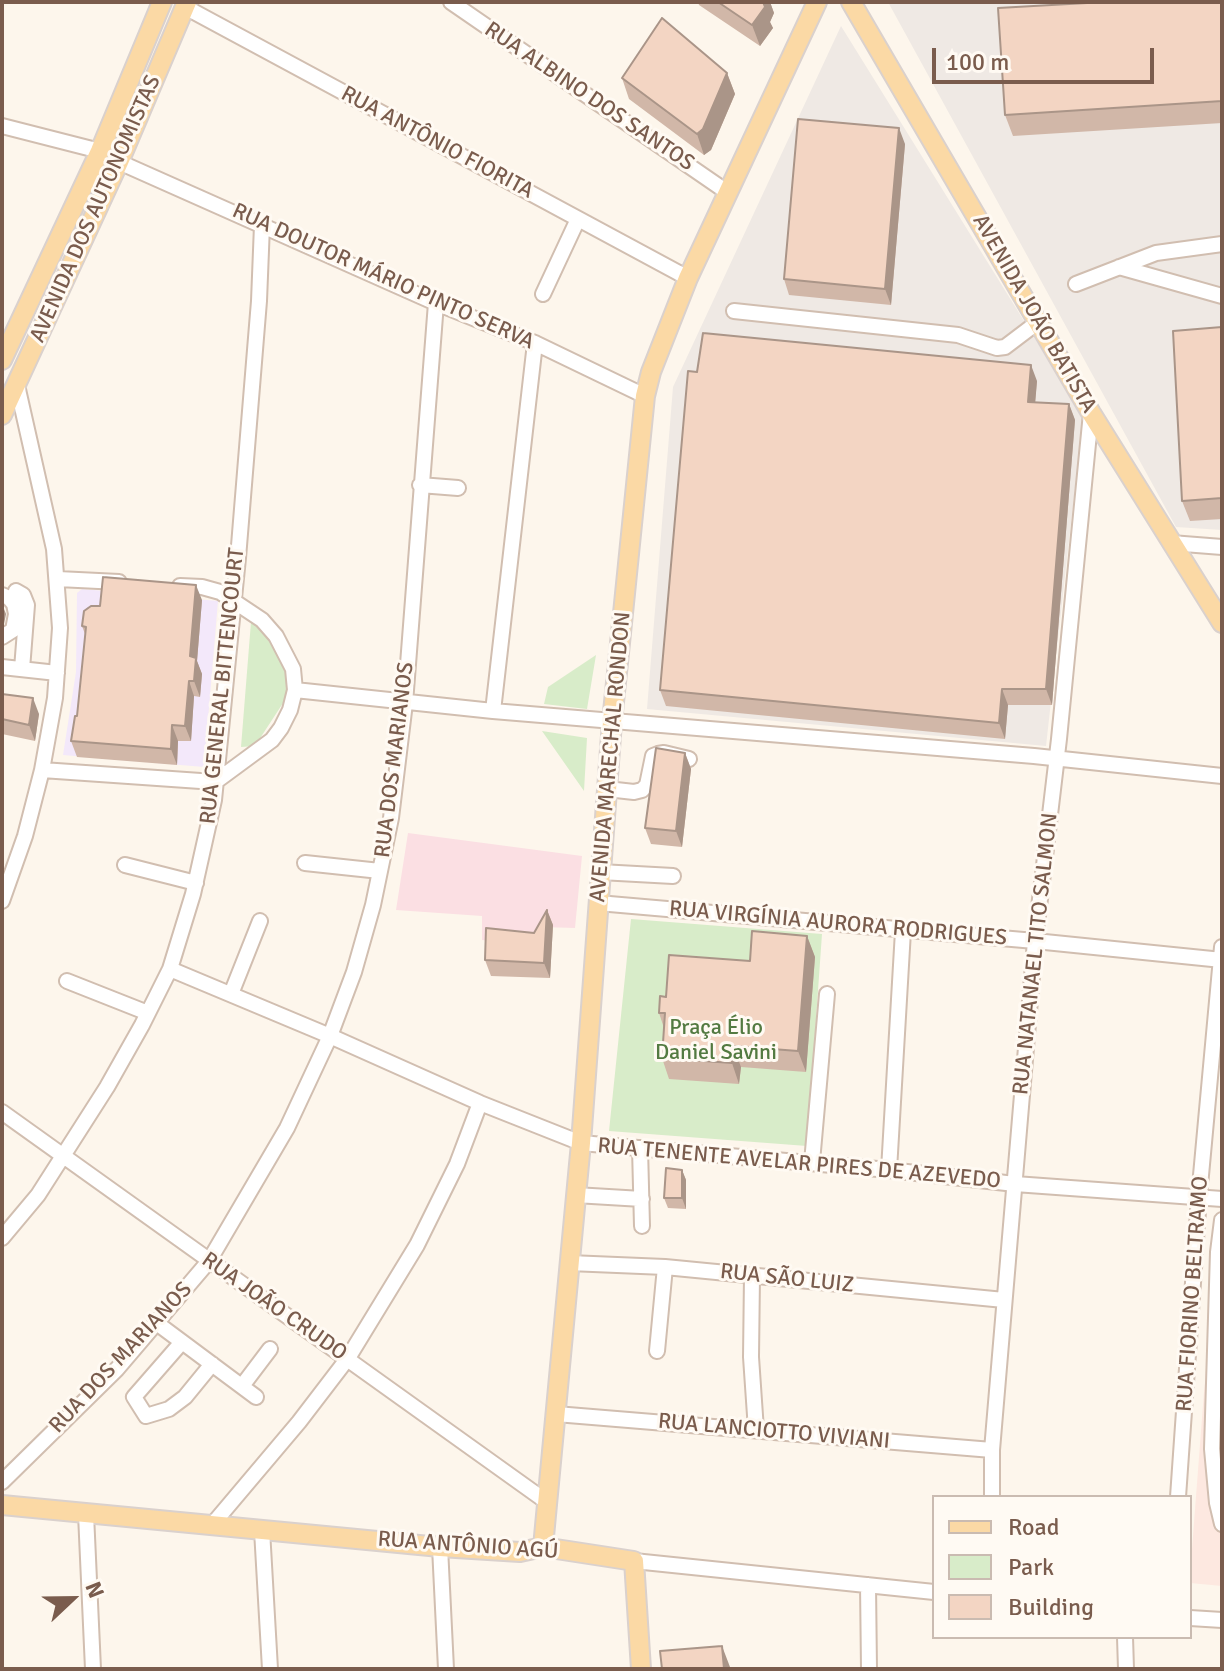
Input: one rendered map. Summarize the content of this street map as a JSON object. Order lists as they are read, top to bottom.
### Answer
{
  "streets": {
    "main road": [
      "AVENIDA DOS AUTONOMISTAS",
      "AVENIDA JOÃO BATISTA",
      "AVENIDA MARECHAL RONDON",
      "RUA ANTÔNIO AGÚ"
    ],
    "street": [
      "RUA ALBINO DOS SANTOS",
      "RUA ANTÔNIO FIORITA",
      "RUA DOUTOR MÁRIO PINTO SERVA",
      "RUA GENERAL BITTENCOURT",
      "RUA DOS MARIANOS",
      "RUA VIRGÍNIA AURORA RODRIGUES",
      "RUA NATANAEL TITO SALMON",
      "RUA TENENTE AVELAR PIRES DE AZEVEDO",
      "RUA SÃO LUIZ",
      "RUA FIORINO BELTRAMO",
      "RUA JOÃO CRUDO",
      "RUA LANCIOTTO VIVIANI"
    ]
  },
  "crossings": [
    ["RUA ALBINO DOS SANTOS", "AVENIDA MARECHAL RONDON"],
    ["RUA ANTÔNIO FIORITA", "AVENIDA DOS AUTONOMISTAS"],
    ["RUA ANTÔNIO FIORITA", "AVENIDA MARECHAL RONDON"],
    ["AVENIDA DOS AUTONOMISTAS", "RUA DOUTOR MÁRIO PINTO SERVA"],
    ["RUA DOUTOR MÁRIO PINTO SERVA", "RUA GENERAL BITTENCOURT"],
    ["RUA DOUTOR MÁRIO PINTO SERVA", "AVENIDA MARECHAL RONDON"],
    ["RUA DOUTOR MÁRIO PINTO SERVA", "RUA DOS MARIANOS"],
    ["AVENIDA JOÃO BATISTA", "RUA NATANAEL TITO SALMON"],
    ["RUA GENERAL BITTENCOURT", "RUA TENENTE AVELAR PIRES DE AZEVEDO"],
    ["RUA GENERAL BITTENCOURT", "RUA JOÃO CRUDO"],
    ["AVENIDA MARECHAL RONDON", "RUA VIRGÍNIA AURORA RODRIGUES"],
    ["AVENIDA MARECHAL RONDON", "RUA TENENTE AVELAR PIRES DE AZEVEDO"],
    ["AVENIDA MARECHAL RONDON", "RUA SÃO LUIZ"],
    ["AVENIDA MARECHAL RONDON", "RUA JOÃO CRUDO"],
    ["AVENIDA MARECHAL RONDON", "RUA LANCIOTTO VIVIANI"],
    ["AVENIDA MARECHAL RONDON", "RUA ANTÔNIO AGÚ"],
    ["RUA DOS MARIANOS", "RUA TENENTE AVELAR PIRES DE AZEVEDO"],
    ["RUA DOS MARIANOS", "RUA JOÃO CRUDO"],
    ["RUA VIRGÍNIA AURORA RODRIGUES", "RUA NATANAEL TITO SALMON"],
    ["RUA VIRGÍNIA AURORA RODRIGUES", "RUA FIORINO BELTRAMO"],
    ["RUA NATANAEL TITO SALMON", "RUA TENENTE AVELAR PIRES DE AZEVEDO"],
    ["RUA NATANAEL TITO SALMON", "RUA SÃO LUIZ"],
    ["RUA NATANAEL TITO SALMON", "RUA LANCIOTTO VIVIANI"],
    ["RUA TENENTE AVELAR PIRES DE AZEVEDO", "RUA FIORINO BELTRAMO"]
  ],
  "parks": ["Praça Élio Daniel Savini"],
  "legend": ["Road", "Park", "Building"],
  "scale_bar": "100 m",
  "north": "right"
}
